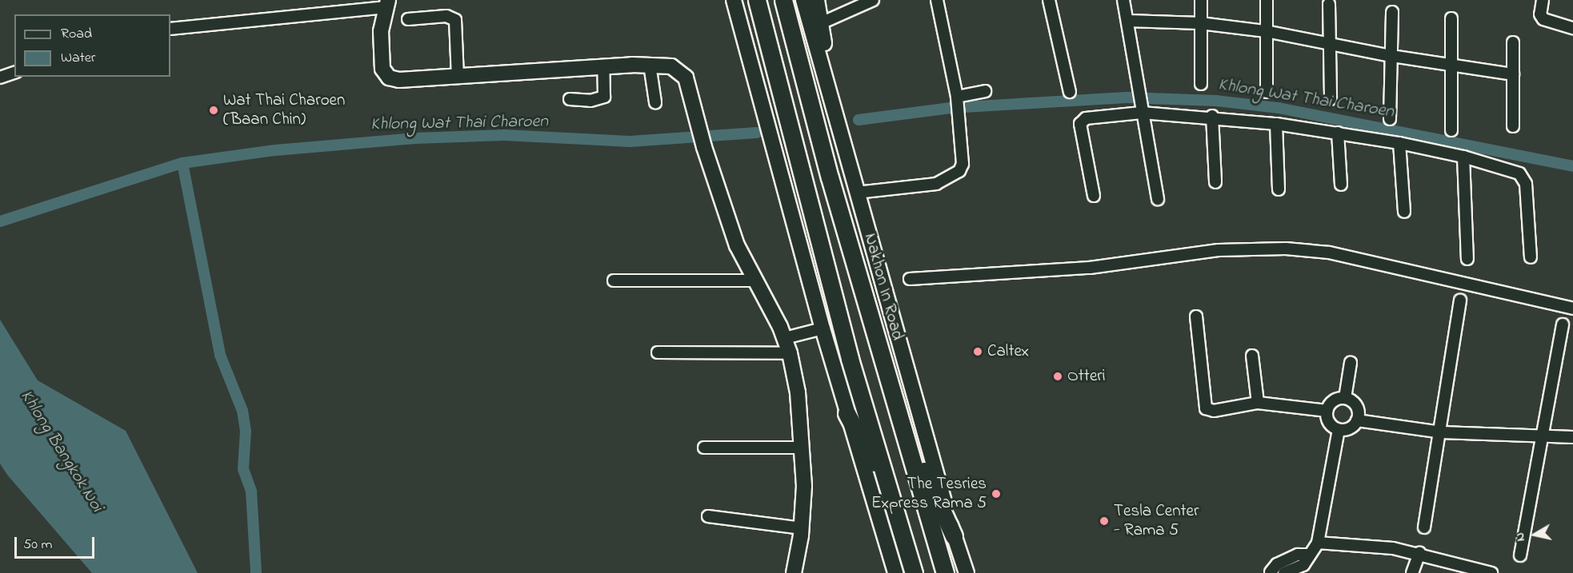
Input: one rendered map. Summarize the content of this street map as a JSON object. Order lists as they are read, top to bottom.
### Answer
{
  "streets": {
    "main road": ["Nakhon In Road"]
  },
  "water": ["Khlong Wat Thai Charoen", "Khlong Bangkok Noi"],
  "places": [
    "Wat Thai Charoen (Baan Chin)",
    "Caltex",
    "Otteri",
    "The Tesries Express Rama 5",
    "Tesla Center - Rama 5"
  ],
  "legend": ["Road", "Water"],
  "scale_bar": "50 m",
  "north": "left"
}
